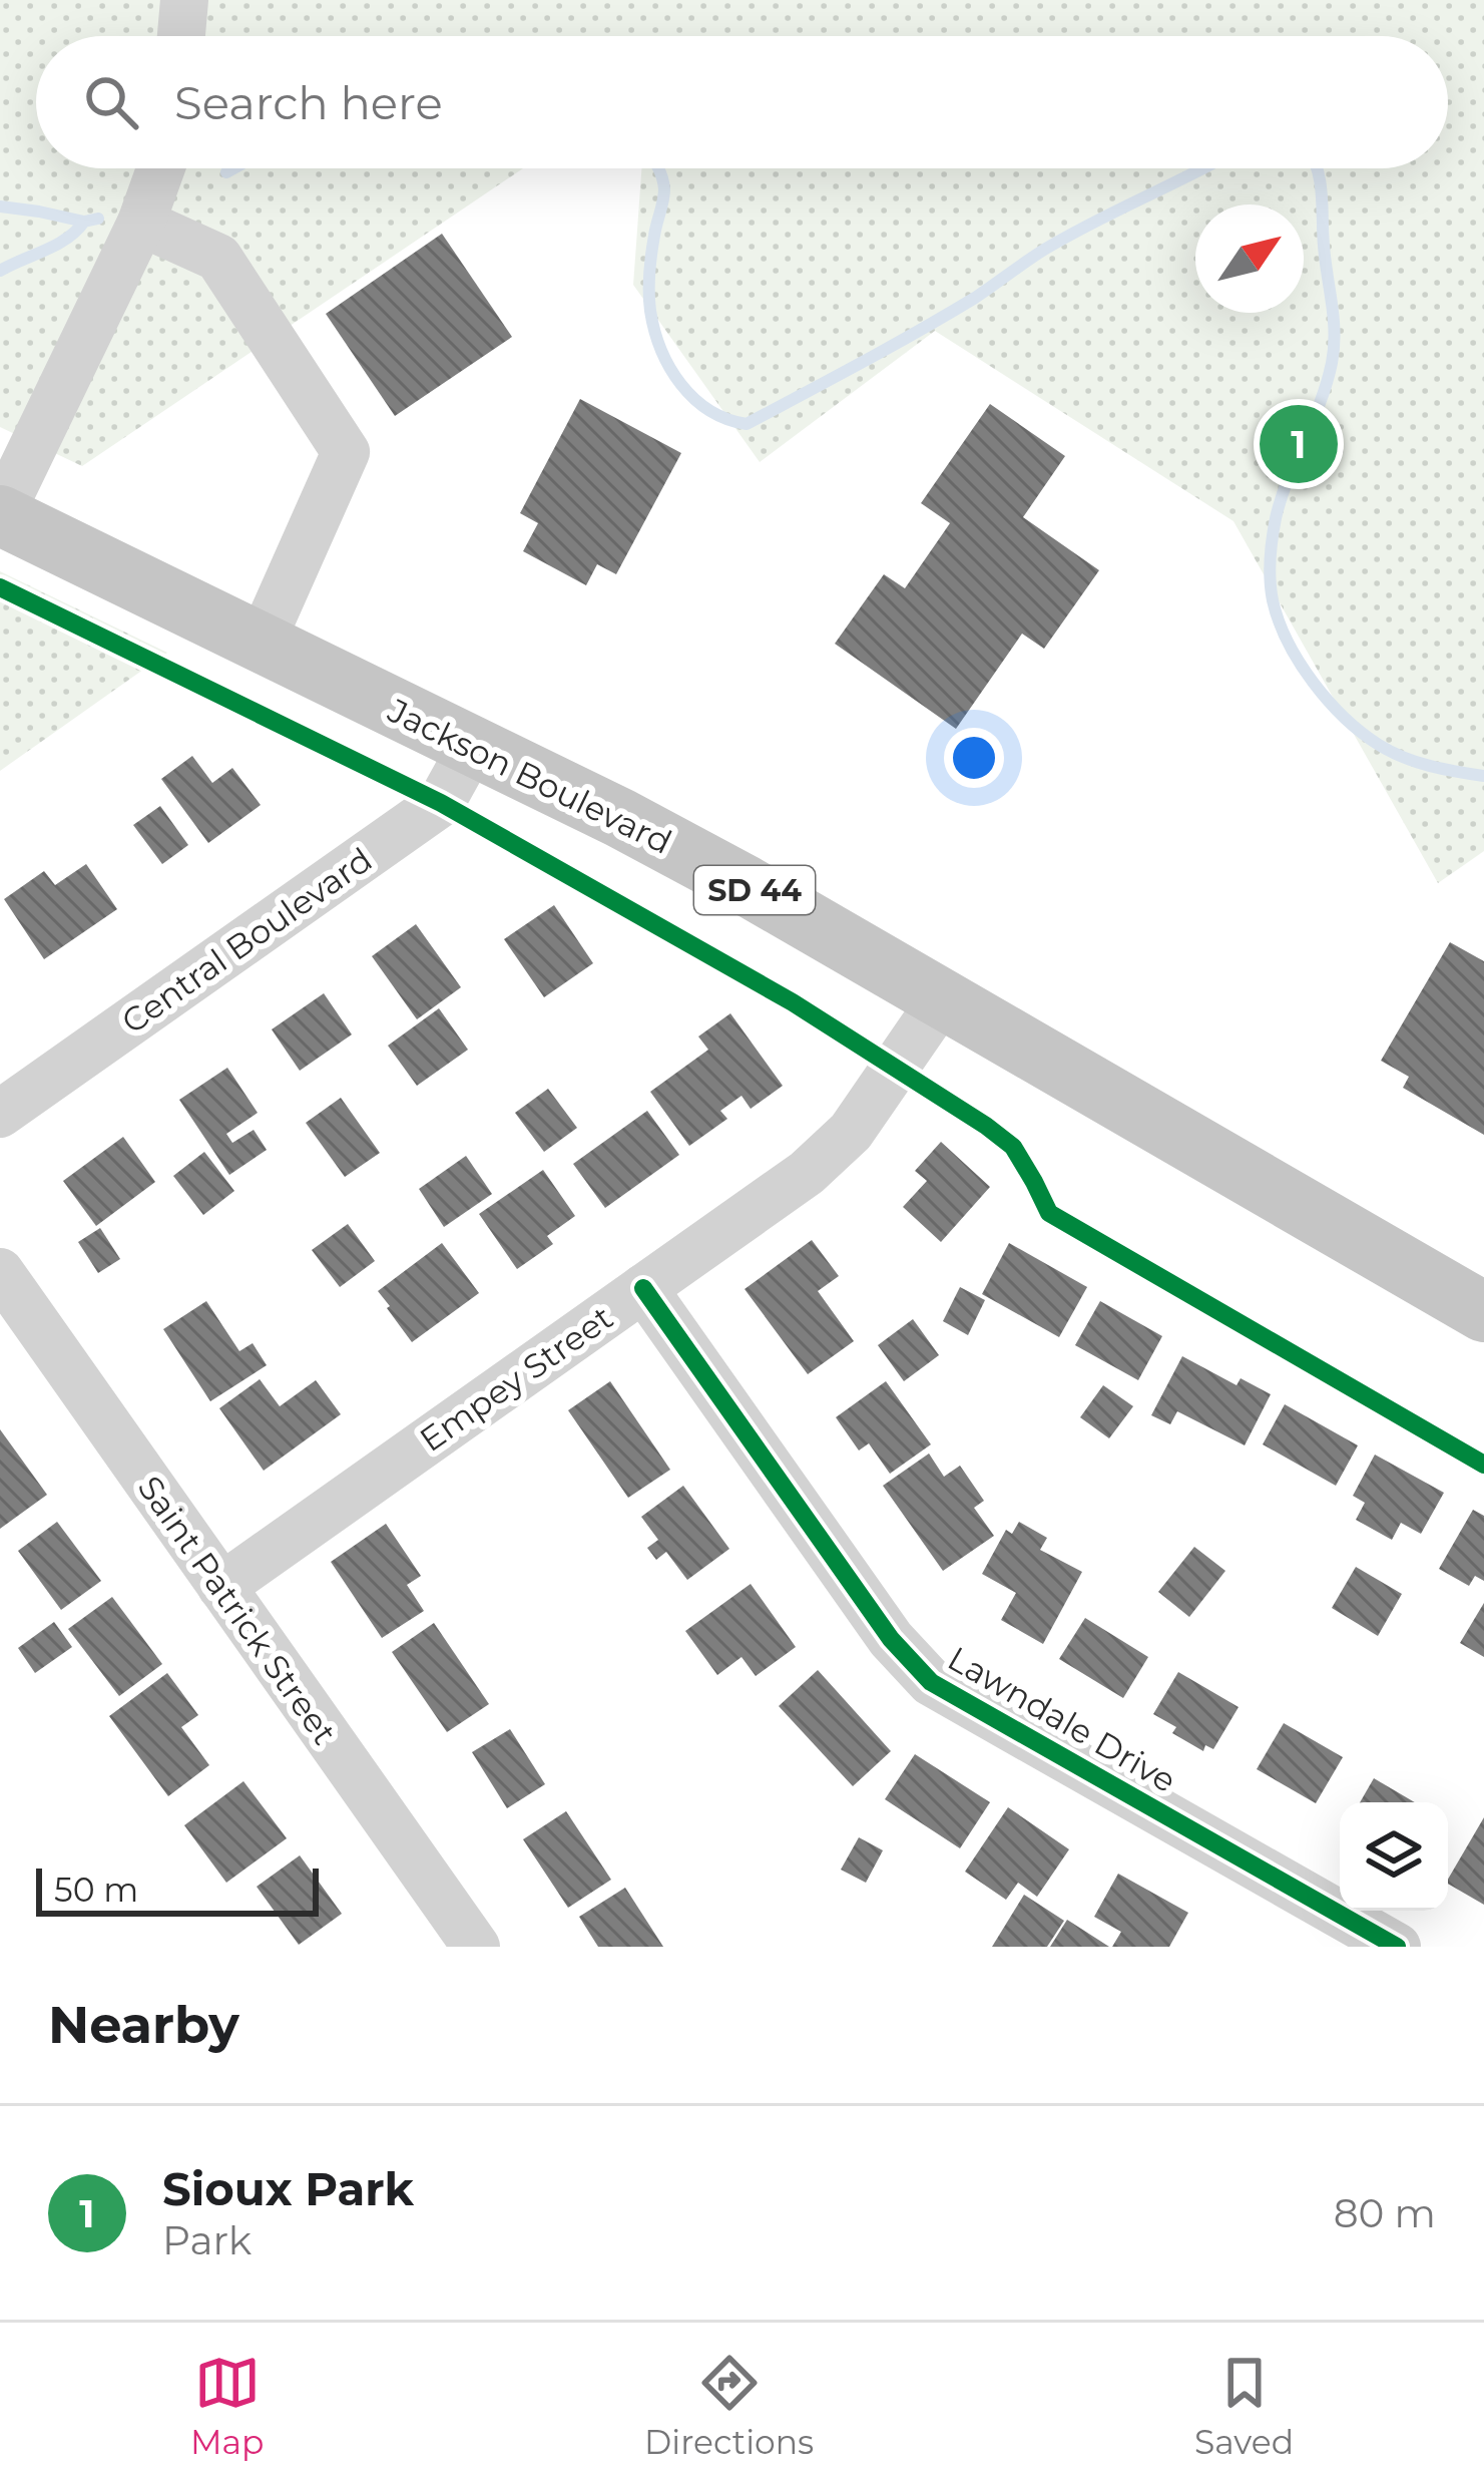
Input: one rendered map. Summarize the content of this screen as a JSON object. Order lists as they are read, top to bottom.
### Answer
{
  "streets": {
    "main road": ["Jackson Boulevard", "SD 44"],
    "street": [
      "Central Boulevard",
      "Empey Street",
      "Saint Patrick Street",
      "Lawndale Drive"
    ]
  },
  "crossings": [
    ["Jackson Boulevard", "Central Boulevard"],
    ["Jackson Boulevard", "Empey Street"],
    ["Empey Street", "Saint Patrick Street"],
    ["Empey Street", "Lawndale Drive"]
  ],
  "scale_bar": "50 m",
  "north": "top right",
  "page": {
    "search": "Search here",
    "pins": "1",
    "scale": "50 m",
    "heading": "Nearby",
    "list": [
      {
        "mark": "1",
        "name": "Sioux Park",
        "note": "Park",
        "value": "80 m"
      }
    ],
    "nav": ["Map", "Directions", "Saved"]
  }
}
